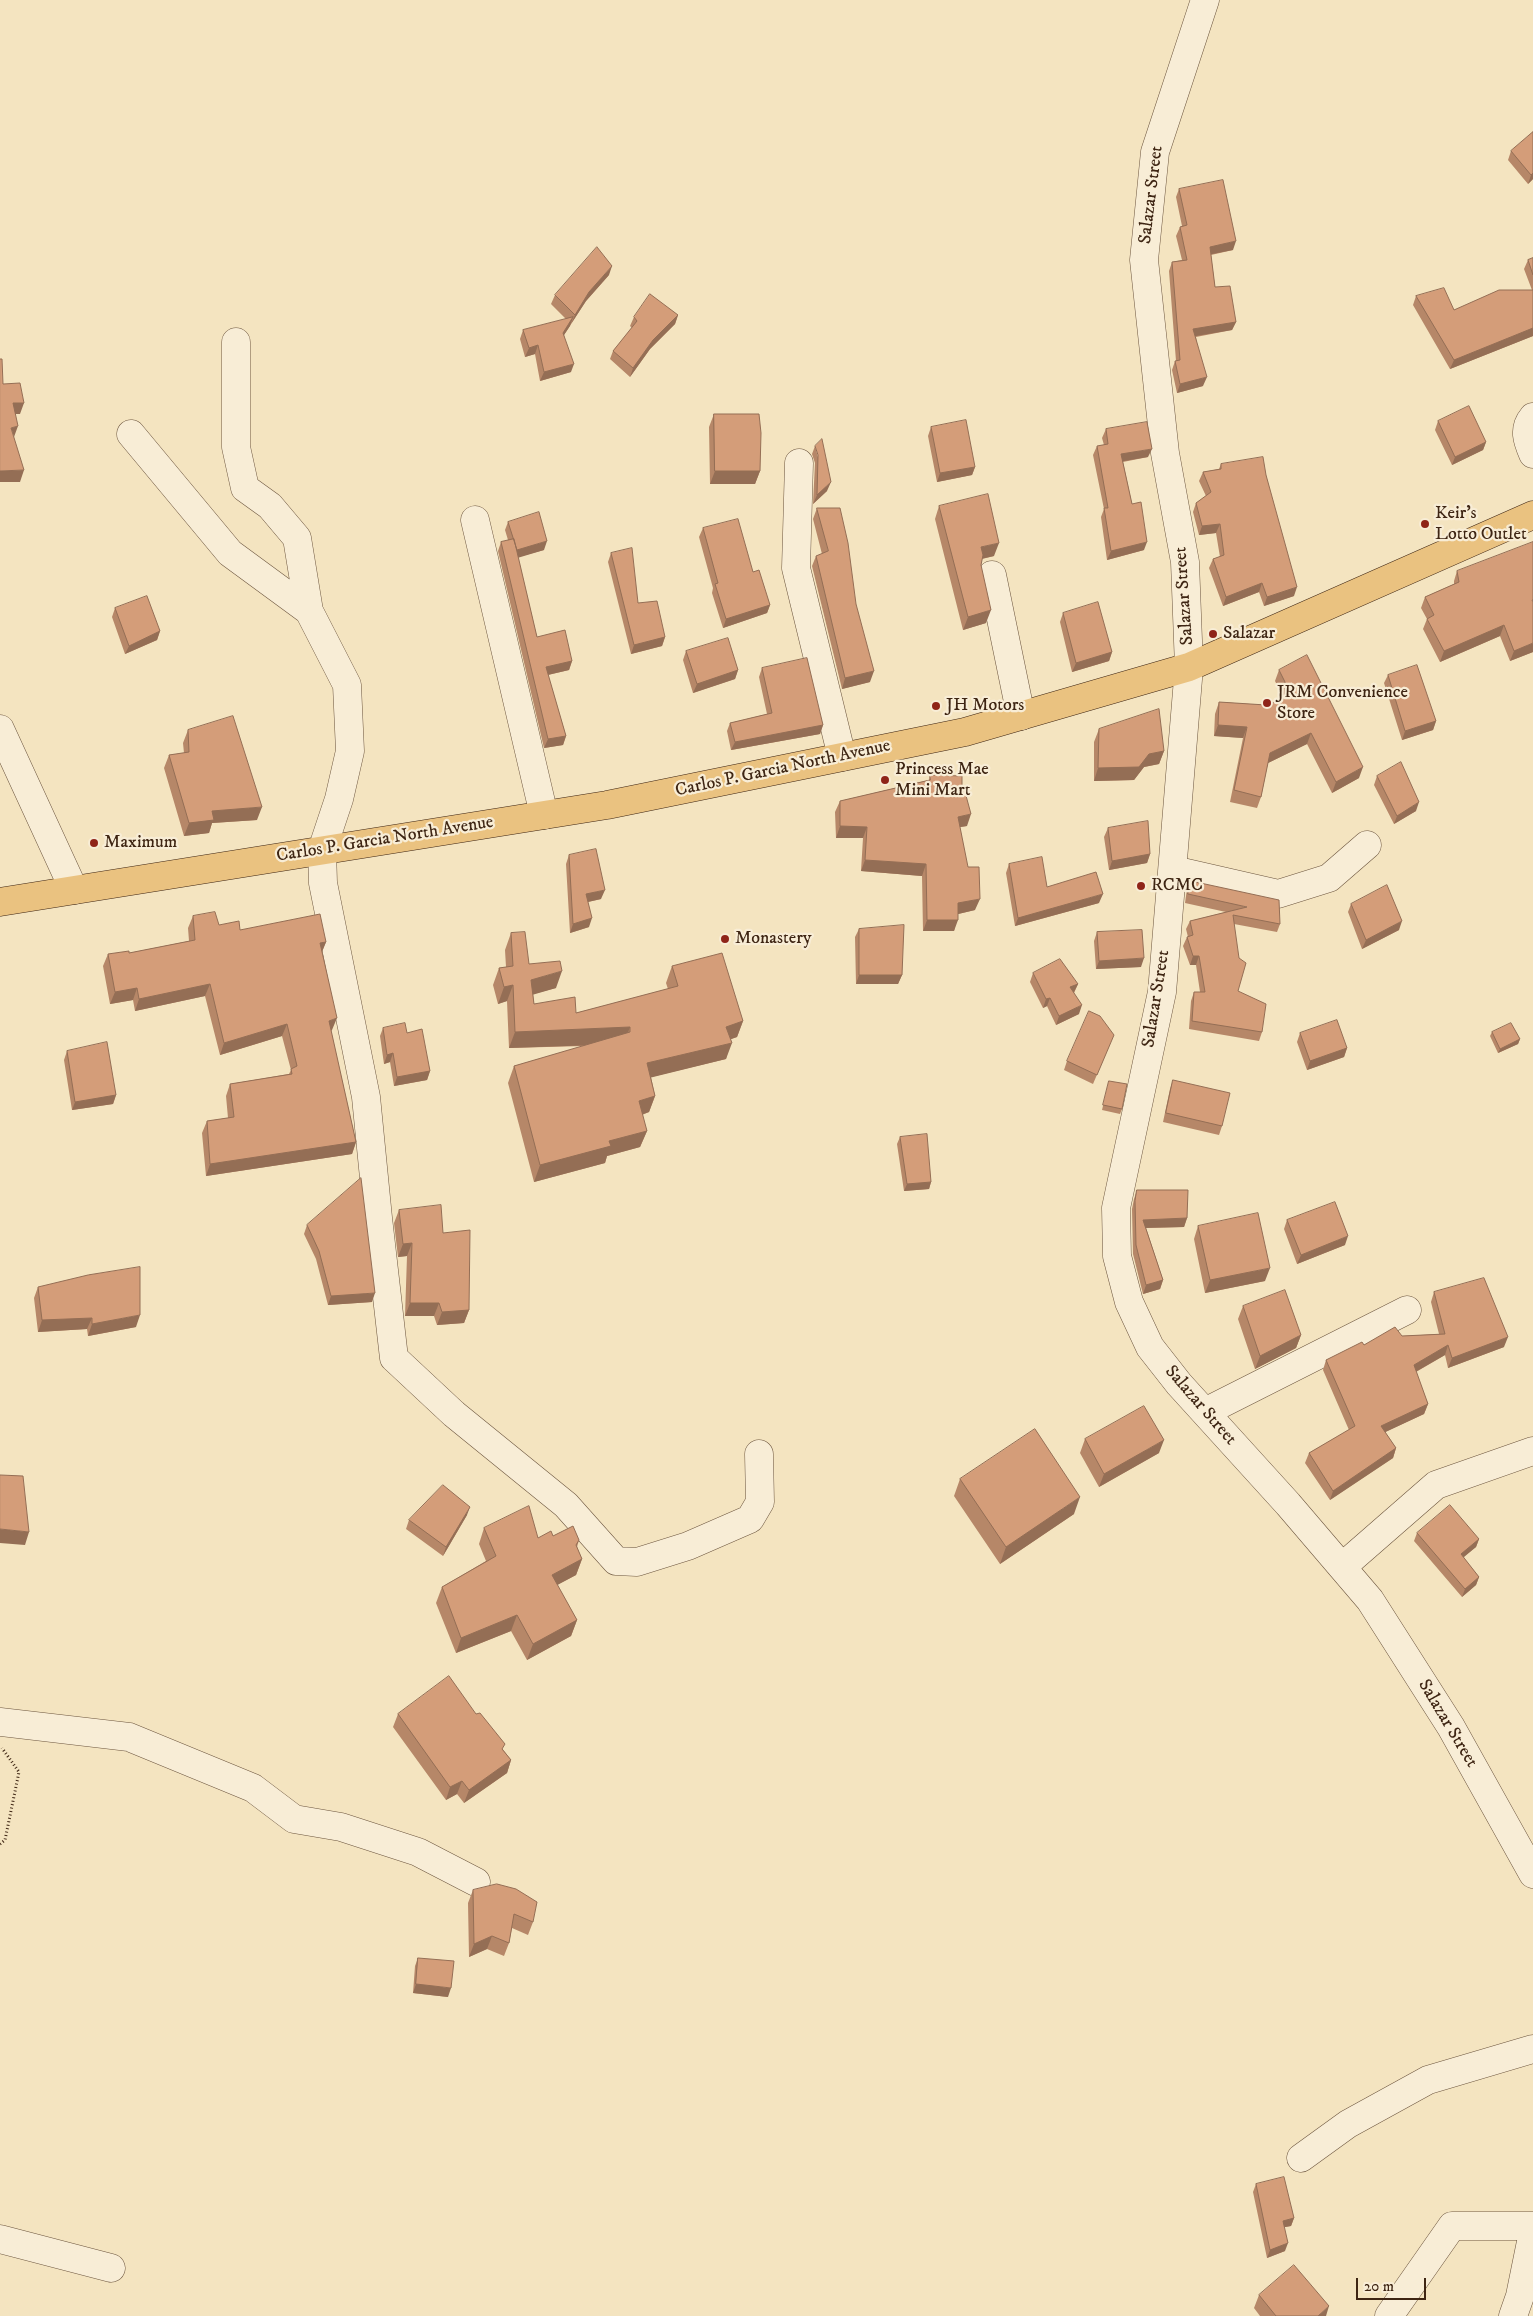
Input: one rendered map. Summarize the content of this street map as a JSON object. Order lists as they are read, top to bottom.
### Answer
{
  "streets": {
    "main road": ["Carlos P. Garcia North Avenue"],
    "street": ["Salazar Street"]
  },
  "crossings": [
    ["Salazar Street", "Carlos P. Garcia North Avenue"]
  ],
  "places": [
    "Keir's Lotto Outlet",
    "Salazar",
    "JRM Convenience Store",
    "JH Motors",
    "Princess Mae Mini Mart",
    "Maximum",
    "RCMC",
    "Monastery"
  ],
  "scale_bar": "20 m"
}
